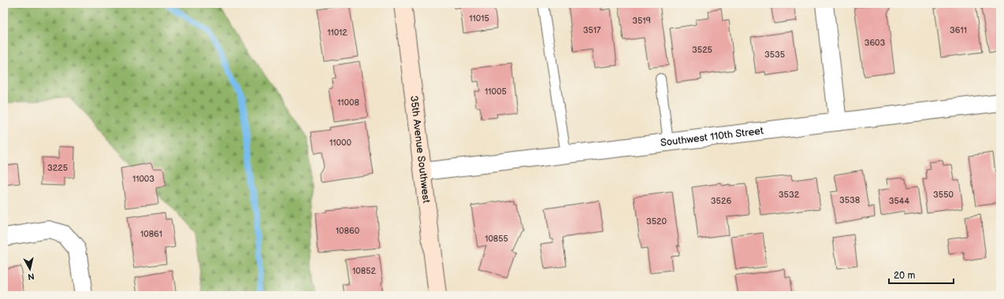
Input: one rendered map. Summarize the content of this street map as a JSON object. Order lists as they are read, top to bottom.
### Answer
{
  "streets": {
    "street": ["Southwest 110th Street", "35th Avenue Southwest"]
  },
  "crossings": [
    ["Southwest 110th Street", "35th Avenue Southwest"]
  ],
  "house_numbers": [
    "11015",
    "3519",
    "3517",
    "3611",
    "11012",
    "3603",
    "3525",
    "3535",
    "11005",
    "11008",
    "11000",
    "3225",
    "11003",
    "3532",
    "3550",
    "3538",
    "3526",
    "3544",
    "3520",
    "10860",
    "10861",
    "10855",
    "10852"
  ],
  "scale_bar": "20 m",
  "north": "bottom"
}
